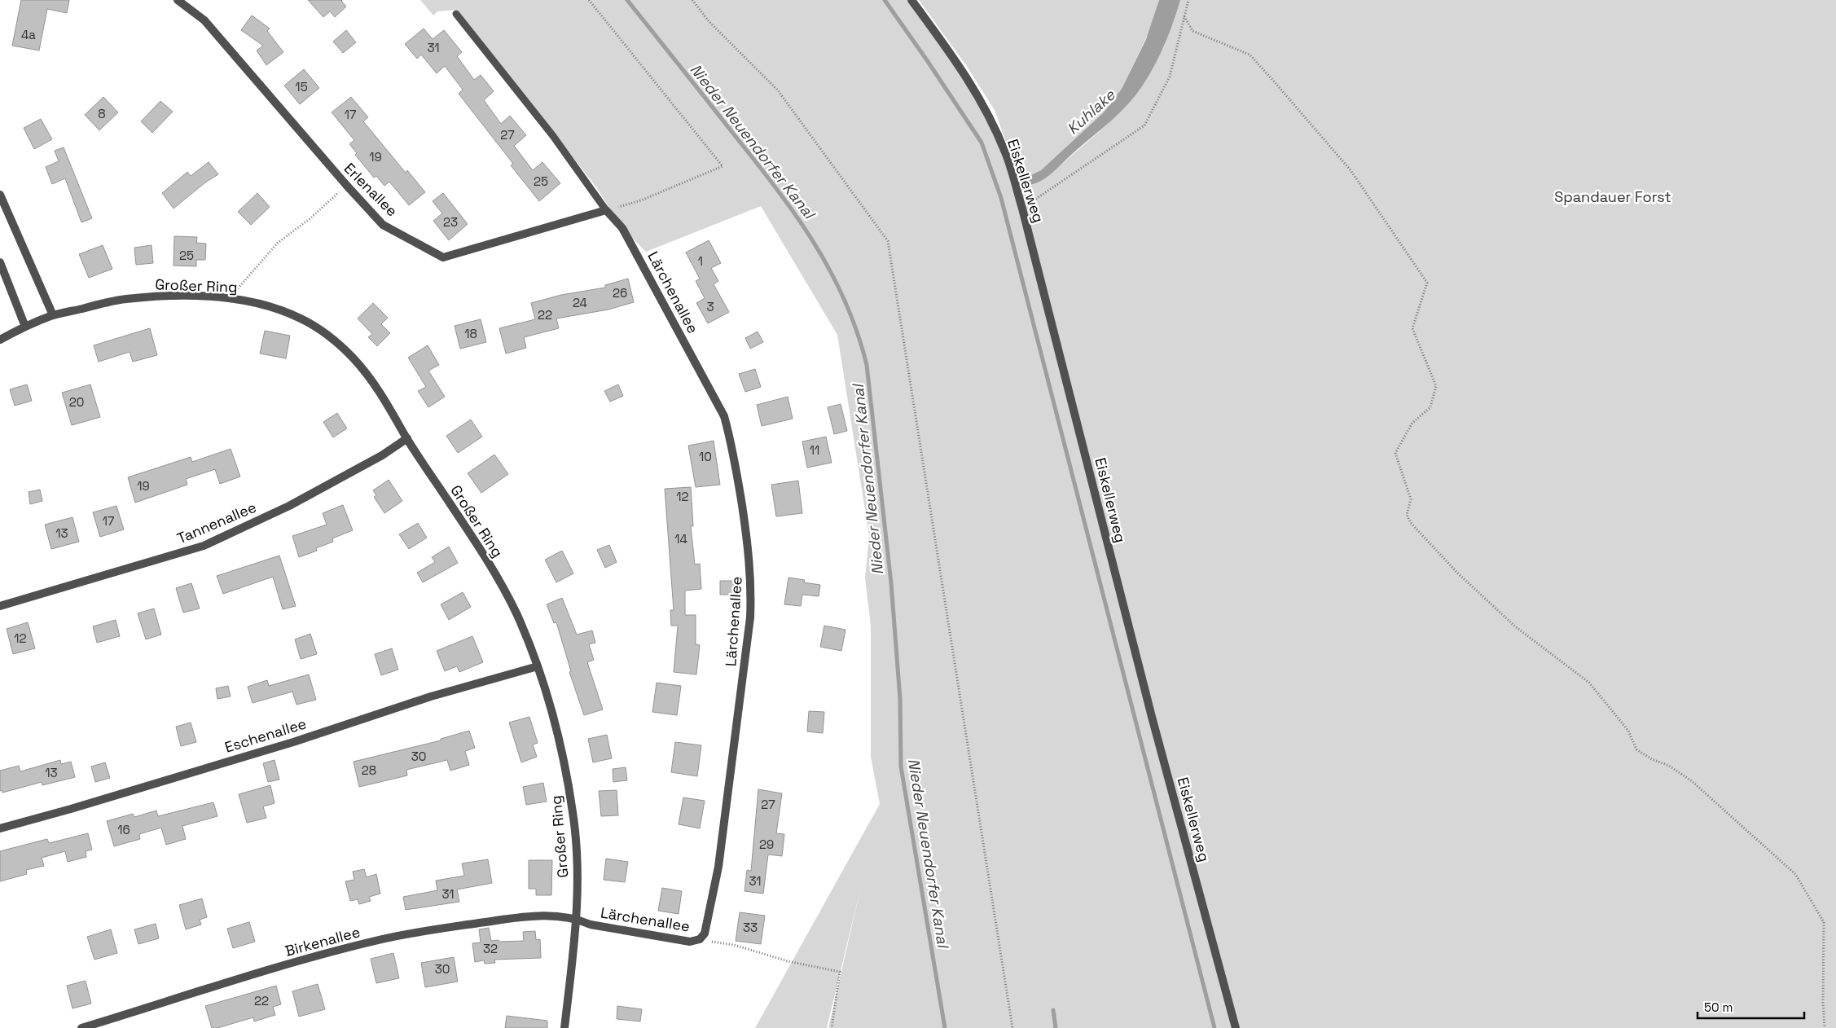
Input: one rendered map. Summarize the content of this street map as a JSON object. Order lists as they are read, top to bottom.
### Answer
{
  "streets": {
    "street": [
      "Eiskellerweg",
      "Erlenallee",
      "Großer Ring",
      "Lärchenallee",
      "Tannenallee",
      "Eschenallee",
      "Birkenallee"
    ]
  },
  "crossings": [
    ["Erlenallee", "Lärchenallee"],
    ["Großer Ring", "Lärchenallee"],
    ["Großer Ring", "Tannenallee"],
    ["Großer Ring", "Eschenallee"],
    ["Großer Ring", "Birkenallee"],
    ["Lärchenallee", "Birkenallee"]
  ],
  "water": ["Kuhlake", "Nieder Neuendorfer Kanal"],
  "parks": ["Spandauer Forst"],
  "house_numbers": [
    "4a",
    "31",
    "15",
    "8",
    "17",
    "27",
    "19",
    "25",
    "23",
    "25",
    "1",
    "26",
    "24",
    "3",
    "22",
    "18",
    "20",
    "11",
    "10",
    "19",
    "12",
    "17",
    "13",
    "14",
    "12",
    "30",
    "28",
    "13",
    "27",
    "16",
    "29",
    "31",
    "31",
    "33",
    "32",
    "30",
    "22"
  ],
  "scale_bar": "50 m"
}
